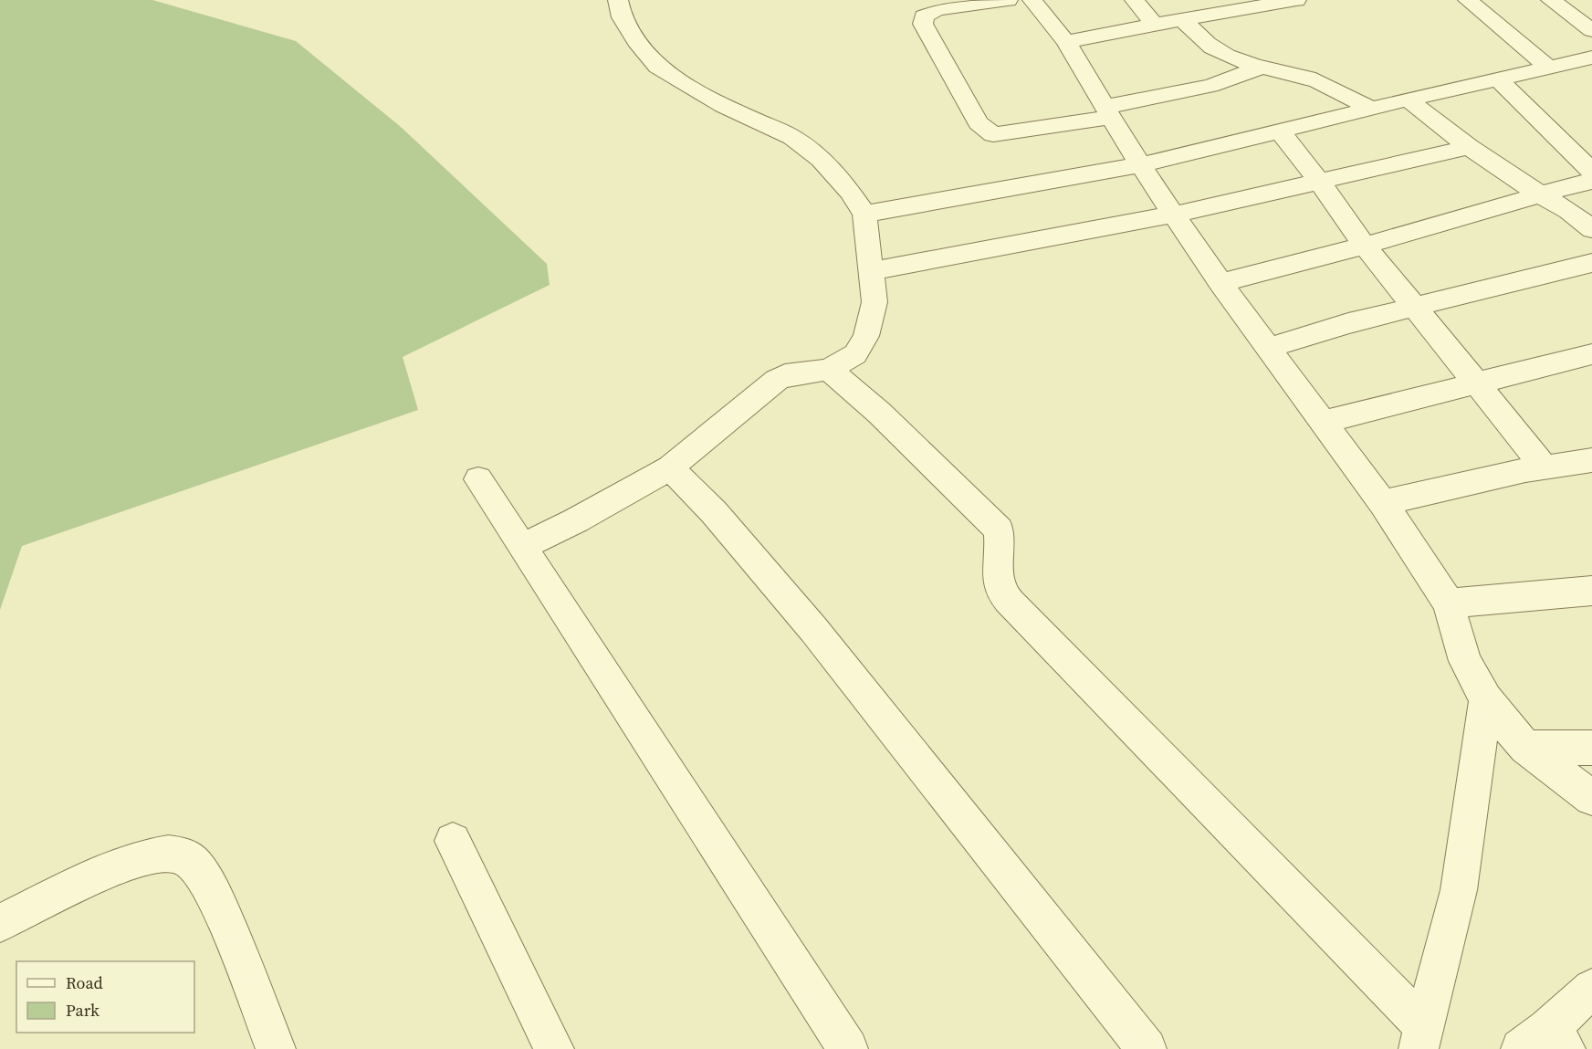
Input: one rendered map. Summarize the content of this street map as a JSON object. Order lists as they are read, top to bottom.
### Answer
{
  "legend": ["Road", "Park"]
}
